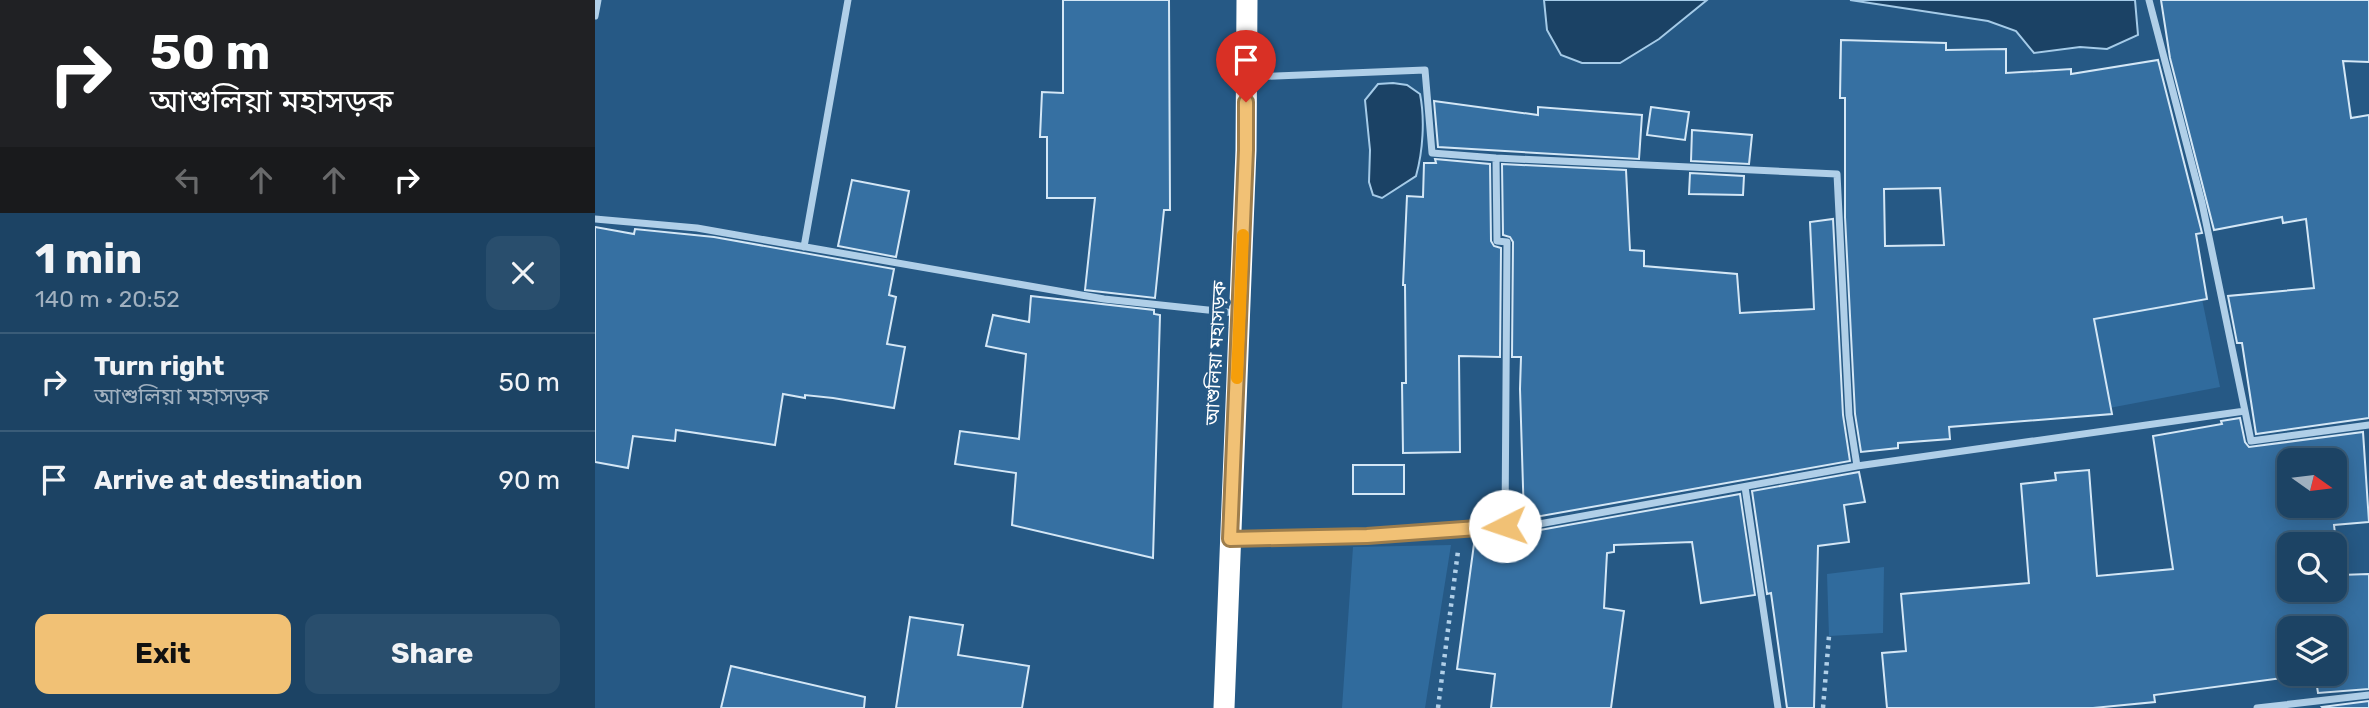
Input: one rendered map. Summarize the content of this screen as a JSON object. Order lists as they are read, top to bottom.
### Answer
{
  "streets": {
    "highway": ["আশুলিয়া মহাসড়ক"]
  },
  "north": "right",
  "page": {
    "turn": ["50 m", "আশুলিয়া মহাসড়ক"],
    "heading": ["1 min", "140 m · 20:52"],
    "list": [
      {
        "name": "Turn right",
        "note": "আশুলিয়া মহাসড়ক",
        "value": "50 m"
      },
      {
        "name": "Arrive at destination",
        "value": "90 m"
      }
    ],
    "buttons": ["Exit", "Share"]
  }
}
